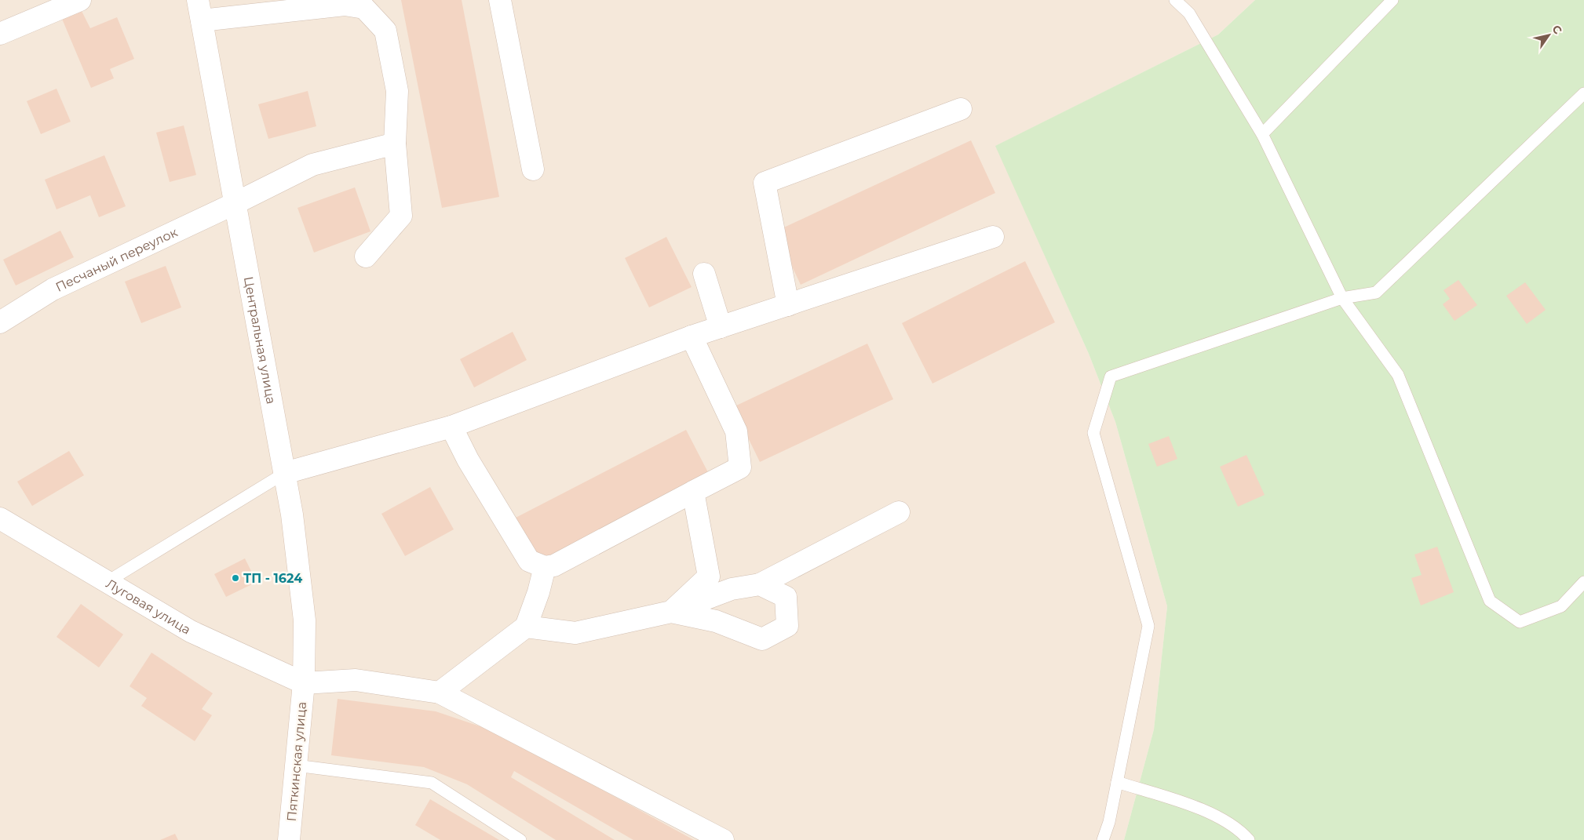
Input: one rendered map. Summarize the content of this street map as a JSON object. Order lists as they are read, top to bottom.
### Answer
{
  "streets": {
    "street": [
      "Песчаный переулок",
      "Центральная улица",
      "Луговая улица",
      "Пяткинская улица"
    ]
  },
  "crossings": [
    ["Песчаный переулок", "Центральная улица"],
    ["Центральная улица", "Луговая улица"],
    ["Центральная улица", "Пяткинская улица"],
    ["Луговая улица", "Пяткинская улица"]
  ],
  "places": ["ТП - 1624"],
  "north": "top right"
}
